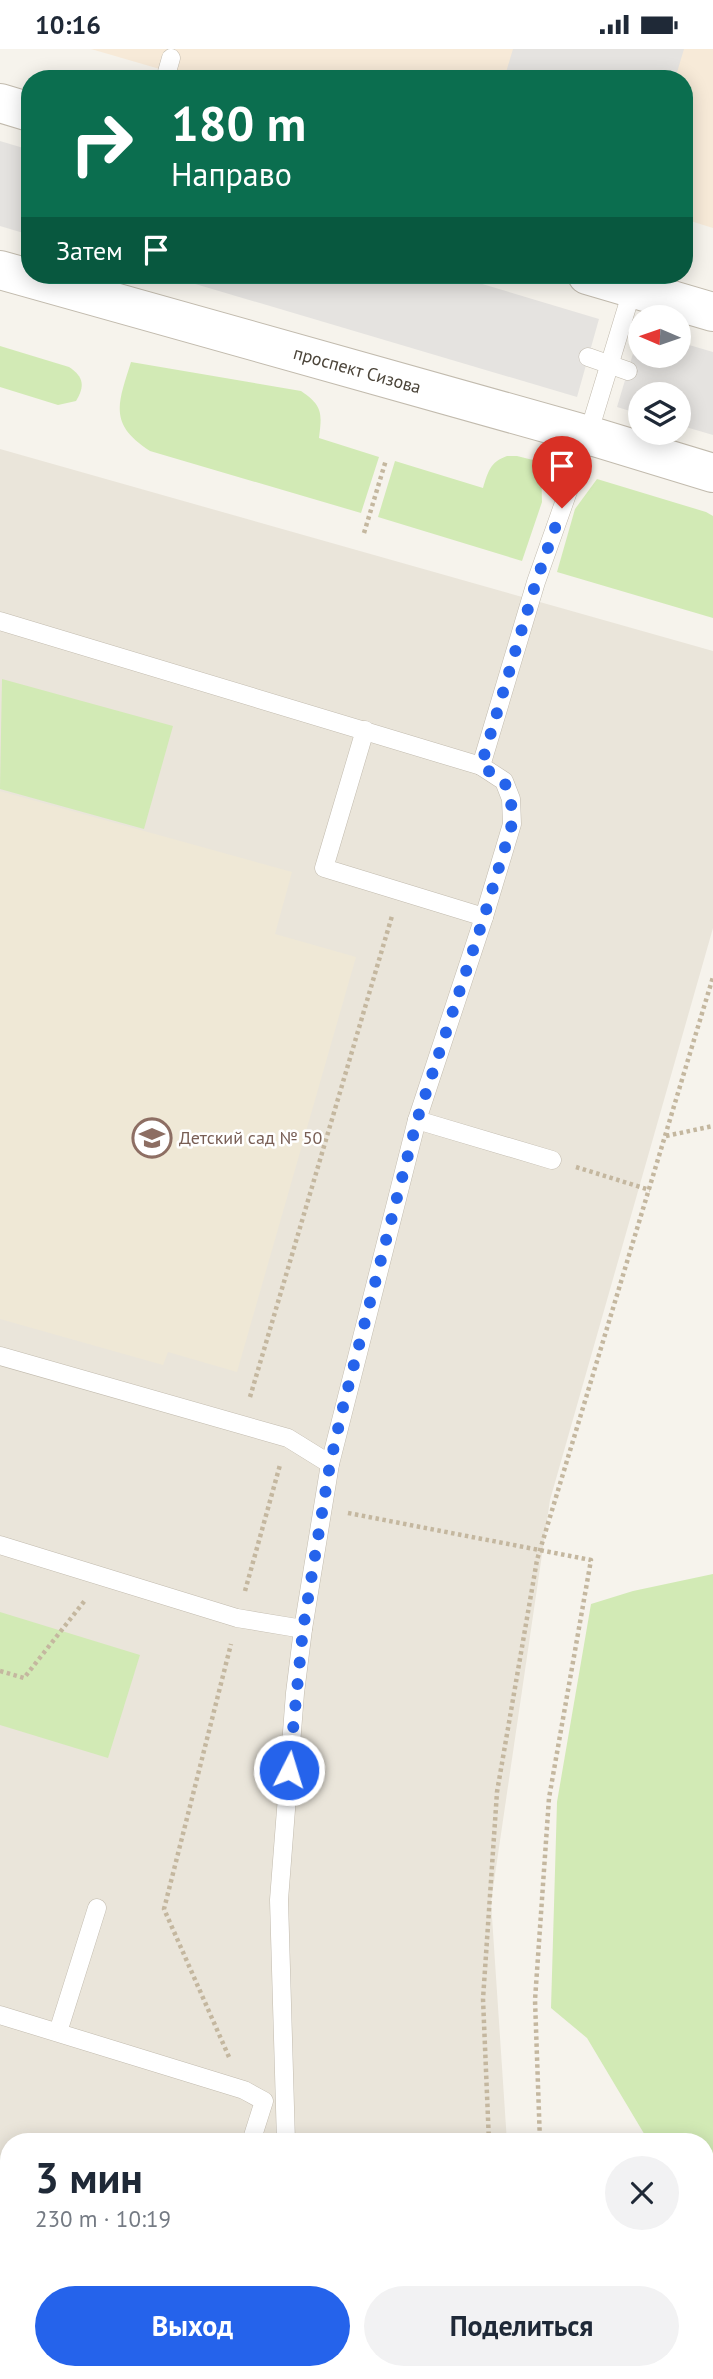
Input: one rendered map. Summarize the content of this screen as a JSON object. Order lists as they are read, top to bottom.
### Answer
{
  "streets": {
    "street": ["проспект Сизова"]
  },
  "places": {
    "school or university": ["Детский сад № 50"]
  },
  "north": "left",
  "page": {
    "status": "10:16",
    "turn": ["180 m", "Направо"],
    "then": "Затем",
    "heading": ["3 мин", "230 m · 10:19"],
    "buttons": ["Выход", "Поделиться"]
  }
}
